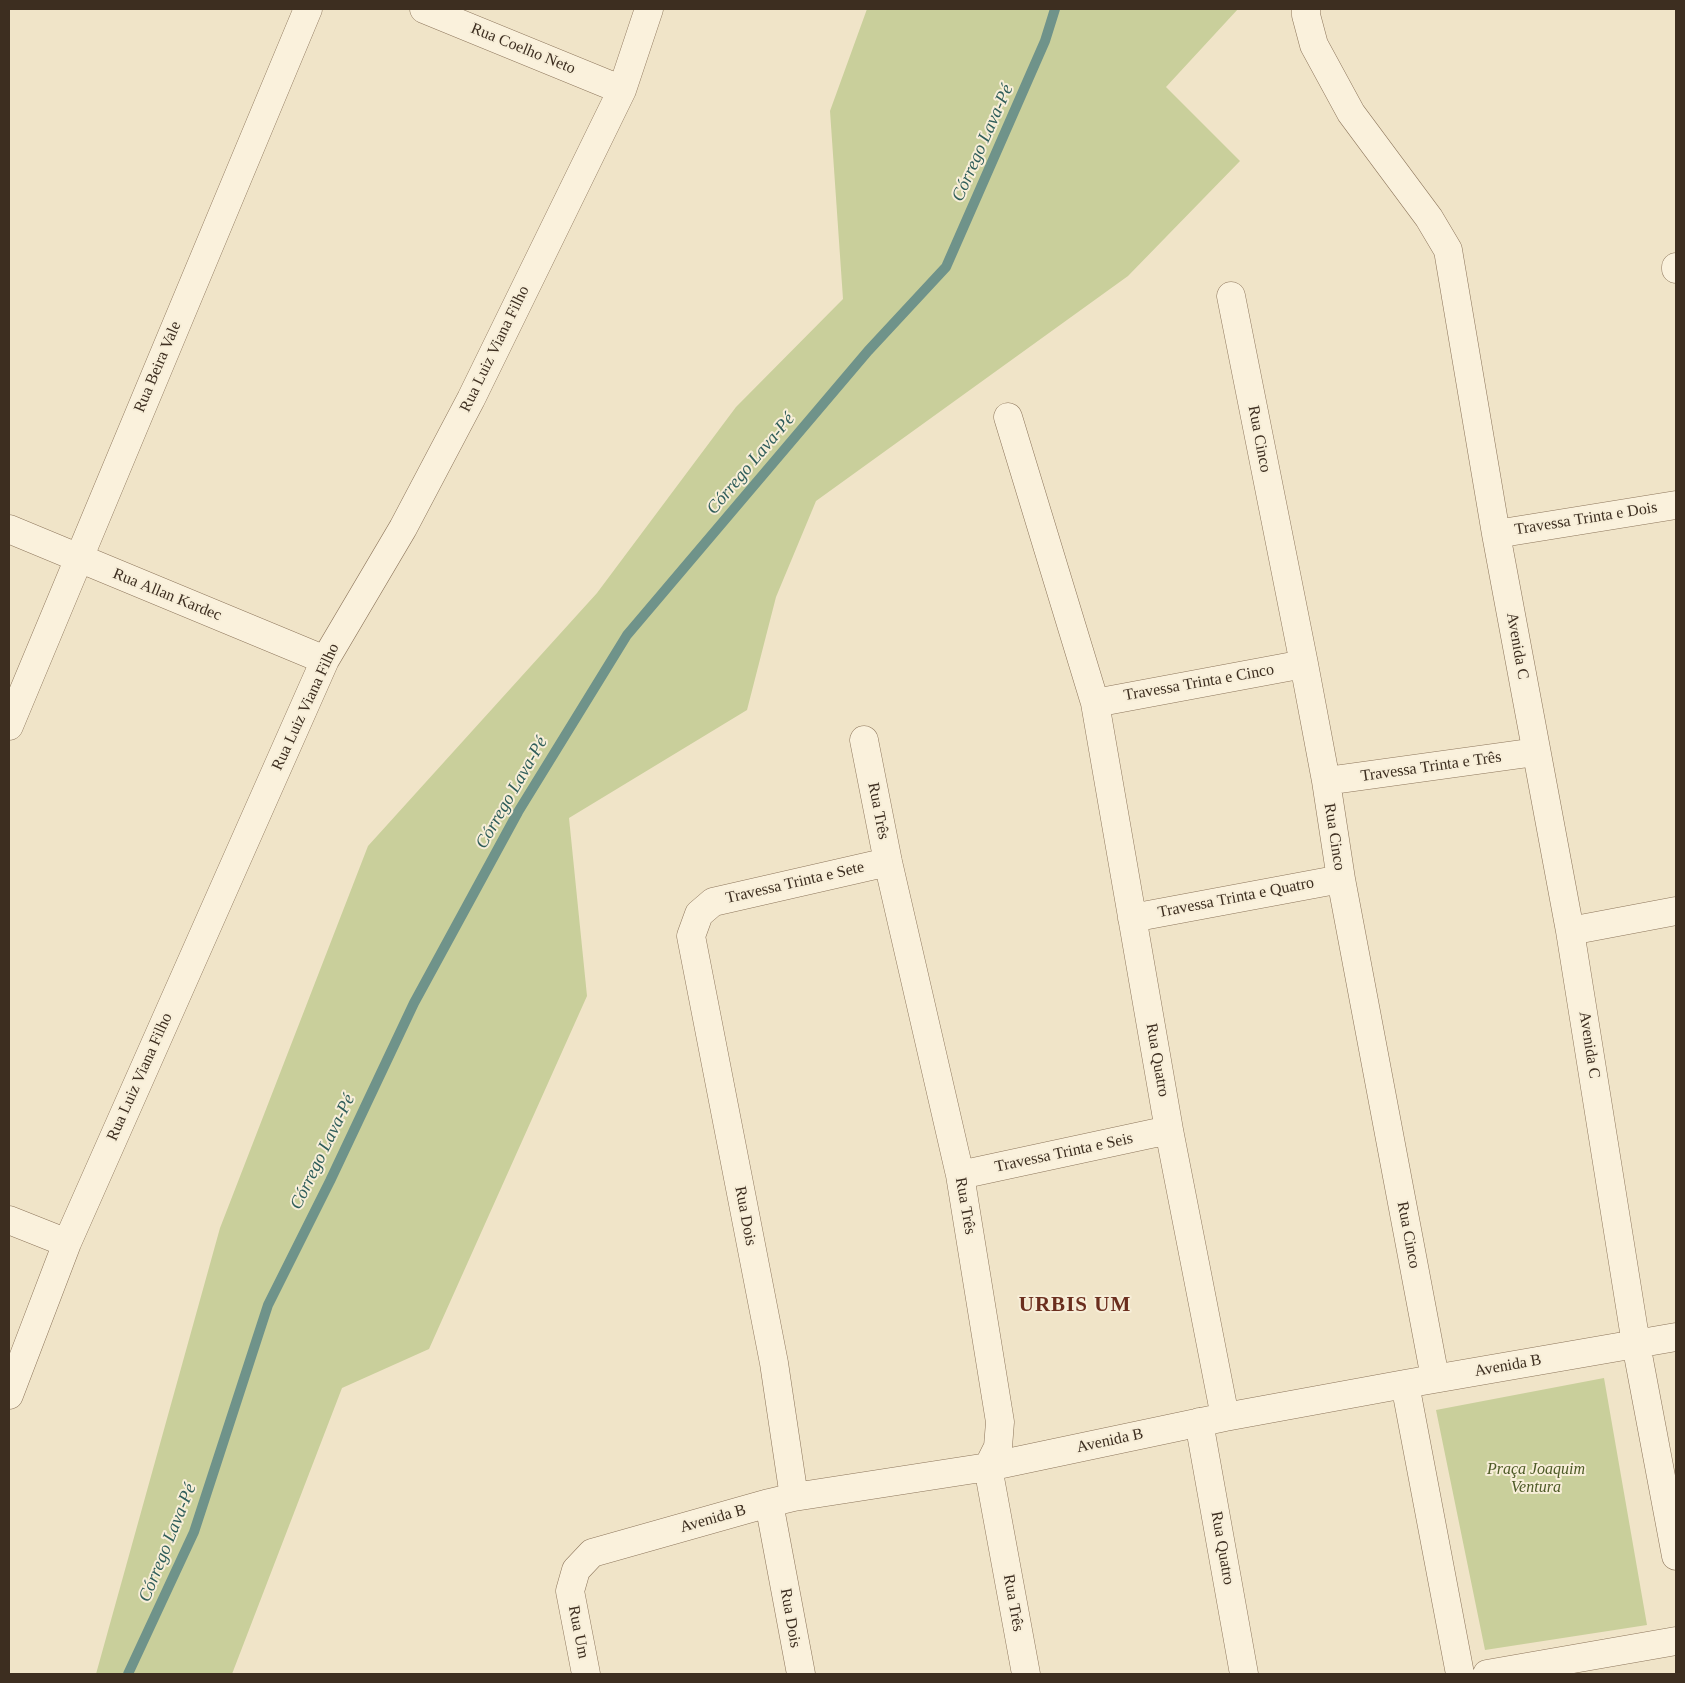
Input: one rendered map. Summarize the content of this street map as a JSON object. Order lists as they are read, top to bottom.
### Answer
{
  "streets": {
    "street": [
      "Rua Coelho Neto",
      "Rua Luiz Viana Filho",
      "Rua Beira Vale",
      "Rua Cinco",
      "Travessa Trinta e Dois",
      "Rua Allan Kardec",
      "Avenida C",
      "Travessa Trinta e Cinco",
      "Travessa Trinta e Três",
      "Rua Três",
      "Travessa Trinta e Sete",
      "Travessa Trinta e Quatro",
      "Rua Quatro",
      "Travessa Trinta e Seis",
      "Rua Dois",
      "Avenida B",
      "Rua Um"
    ]
  },
  "crossings": [
    ["Rua Coelho Neto", "Rua Luiz Viana Filho"],
    ["Rua Luiz Viana Filho", "Rua Allan Kardec"],
    ["Rua Beira Vale", "Rua Allan Kardec"],
    ["Rua Cinco", "Travessa Trinta e Cinco"],
    ["Rua Cinco", "Travessa Trinta e Três"],
    ["Rua Cinco", "Travessa Trinta e Quatro"],
    ["Rua Cinco", "Avenida B"],
    ["Travessa Trinta e Dois", "Avenida C"],
    ["Avenida C", "Travessa Trinta e Três"],
    ["Avenida C", "Avenida B"],
    ["Travessa Trinta e Cinco", "Rua Quatro"],
    ["Rua Três", "Travessa Trinta e Sete"],
    ["Rua Três", "Travessa Trinta e Seis"],
    ["Rua Três", "Avenida B"],
    ["Travessa Trinta e Sete", "Rua Dois"],
    ["Travessa Trinta e Quatro", "Rua Quatro"],
    ["Rua Quatro", "Travessa Trinta e Seis"],
    ["Rua Quatro", "Avenida B"],
    ["Rua Dois", "Avenida B"],
    ["Avenida B", "Rua Um"]
  ],
  "districts": ["URBIS UM"],
  "water": ["Córrego Lava-Pé"],
  "parks": ["Praça Joaquim Ventura"]
}
